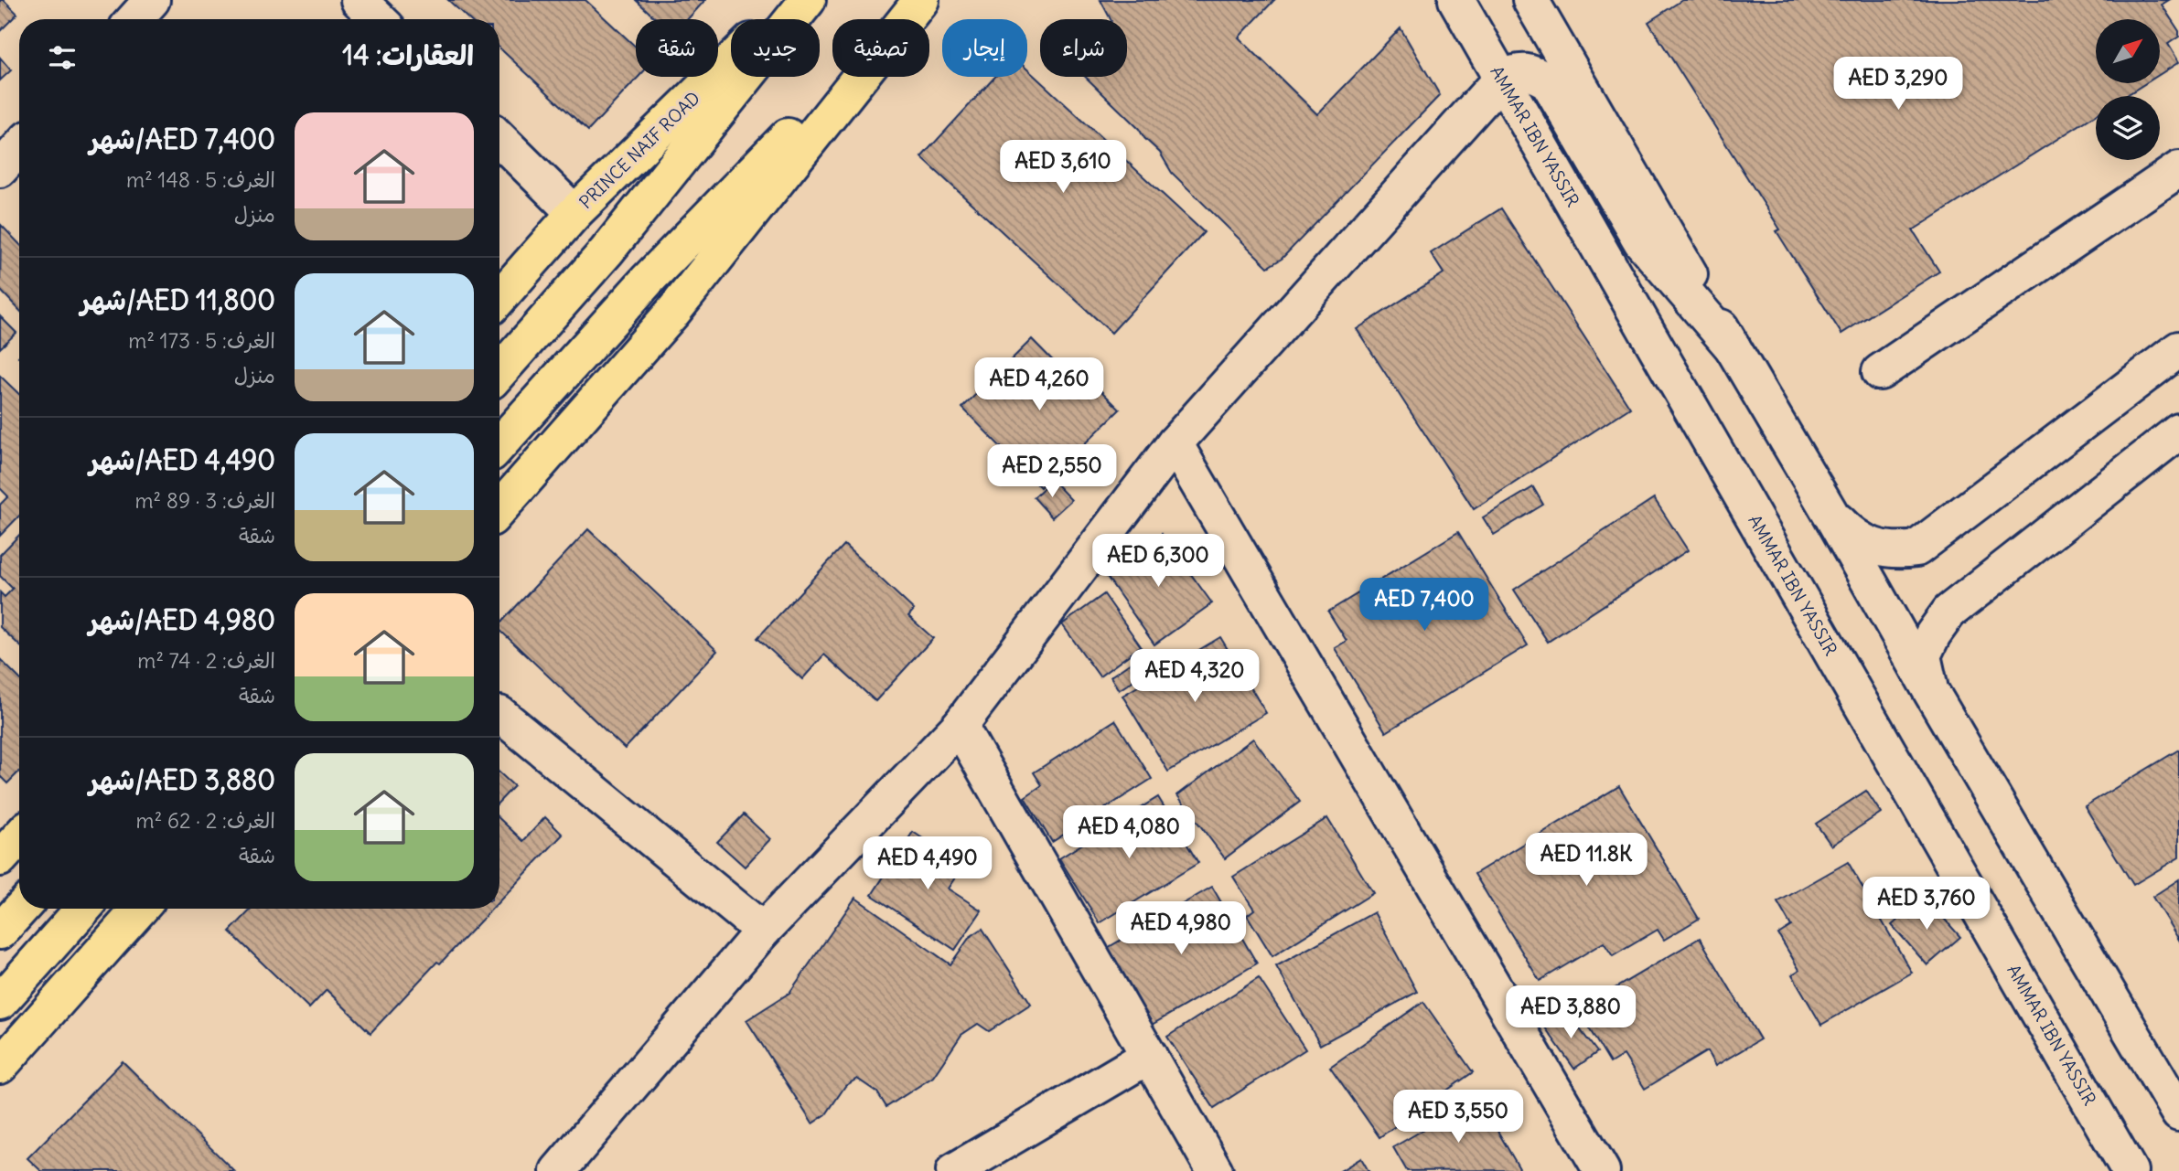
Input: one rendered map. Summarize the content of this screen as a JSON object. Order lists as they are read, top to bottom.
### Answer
{
  "streets": {
    "main road": ["PRINCE NAIF ROAD"],
    "street": ["AMMAR IBN YASSIR"]
  },
  "north": "top right",
  "page": {
    "chip": [
      "شراء",
      "إيجار",
      "تصفية",
      "جديد",
      "شقة"
    ],
    "heading": "العقارات: 14",
    "price": [
      "AED 3,290",
      "AED 3,610",
      "AED 4,260",
      "AED 2,550",
      "AED 6,300",
      "AED 7,400",
      "AED 4,320",
      "AED 4,080",
      "AED 11.8K",
      "AED 4,490",
      "AED 3,760",
      "AED 4,980",
      "AED 3,880",
      "AED 3,550"
    ],
    "list": [
      {
        "name": "AED 7,400/شهر",
        "note": "الغرف: 5 · 148 m² · منزل"
      },
      {
        "name": "AED 11,800/شهر",
        "note": "الغرف: 5 · 173 m² · منزل"
      },
      {
        "name": "AED 4,490/شهر",
        "note": "الغرف: 3 · 89 m² · شقة"
      },
      {
        "name": "AED 4,980/شهر",
        "note": "الغرف: 2 · 74 m² · شقة"
      },
      {
        "name": "AED 3,880/شهر",
        "note": "الغرف: 2 · 62 m² · شقة"
      }
    ]
  }
}
